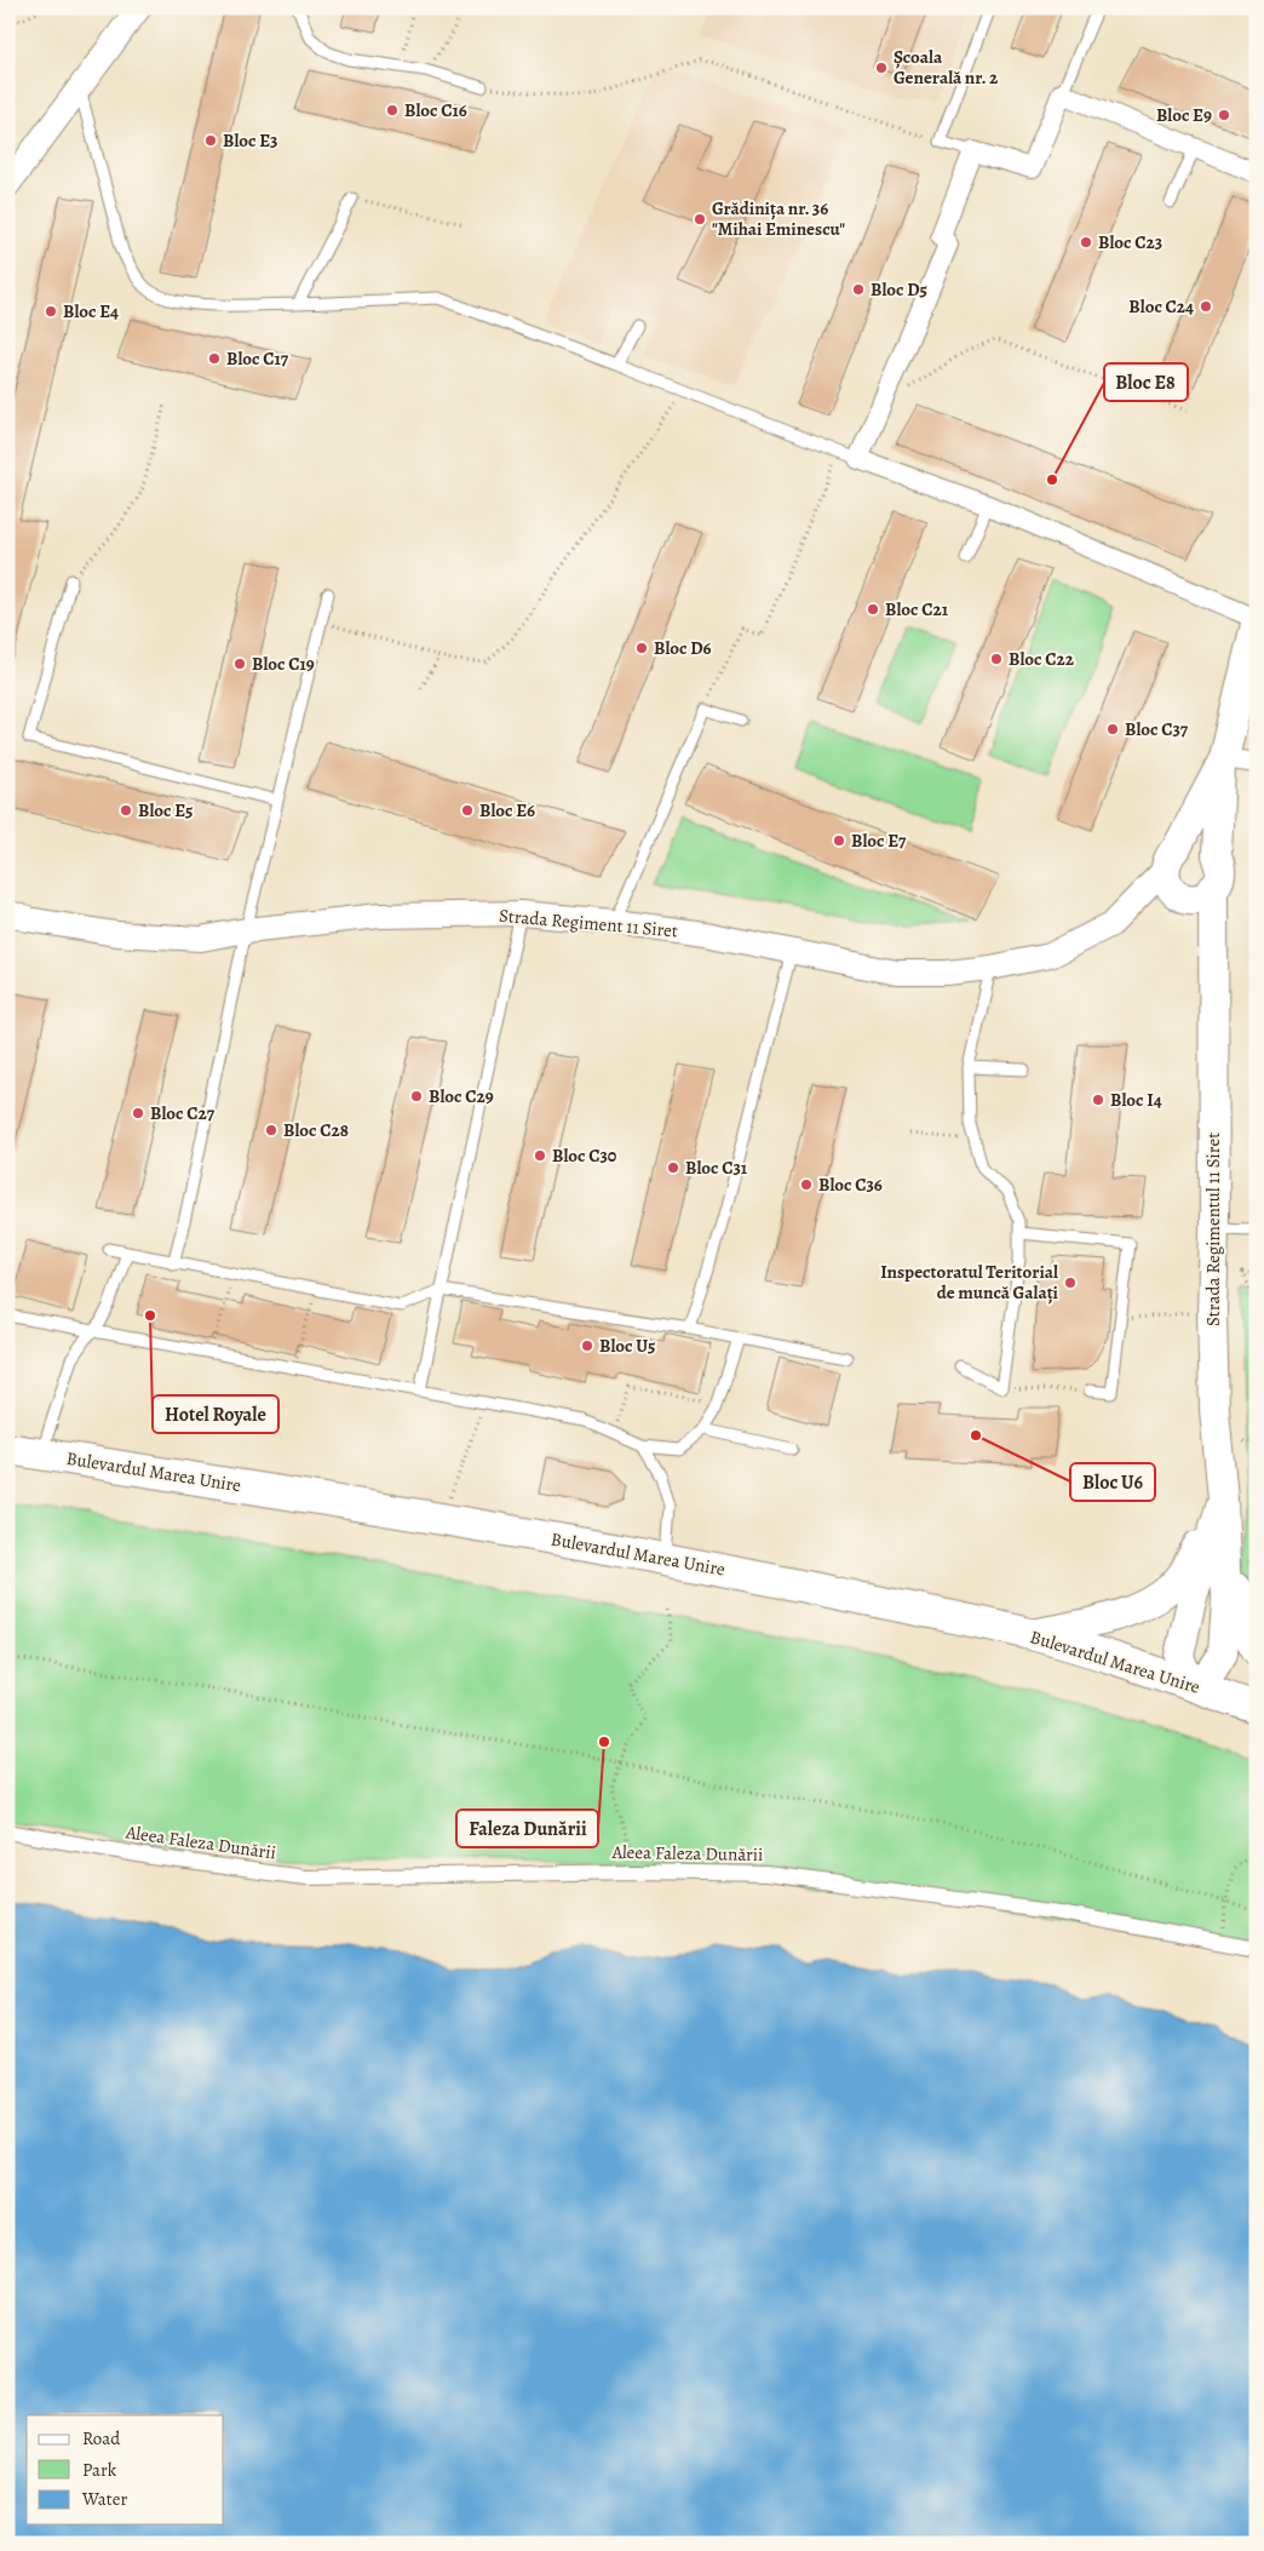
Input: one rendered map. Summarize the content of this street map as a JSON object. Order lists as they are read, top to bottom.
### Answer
{
  "streets": {
    "main road": ["Strada Regiment 11 Siret", "Strada Regimentul 11 Siret", "Bulevardul Marea Unire"],
    "street": ["Aleea Faleza Dunării"]
  },
  "crossings": [
    ["Strada Regiment 11 Siret", "Strada Regimentul 11 Siret"]
  ],
  "places": [
    "Școala Generală nr. 2",
    "Bloc C16",
    "Bloc E9",
    "Bloc E3",
    "Grădinița nr. 36 \"Mihai Eminescu\"",
    "Bloc C23",
    "Bloc D5",
    "Bloc C24",
    "Bloc E4",
    "Bloc C17",
    "Bloc E8",
    "Bloc C21",
    "Bloc D6",
    "Bloc C22",
    "Bloc C19",
    "Bloc C37",
    "Bloc E5",
    "Bloc E6",
    "Bloc E7",
    "Bloc C29",
    "Bloc I4",
    "Bloc C27",
    "Bloc C28",
    "Bloc C30",
    "Bloc C31",
    "Bloc C36",
    "Inspectoratul Teritorial de muncă Galați",
    "Hotel Royale",
    "Bloc U5",
    "Bloc U6",
    "Faleza Dunării"
  ],
  "legend": ["Road", "Park", "Water"]
}
